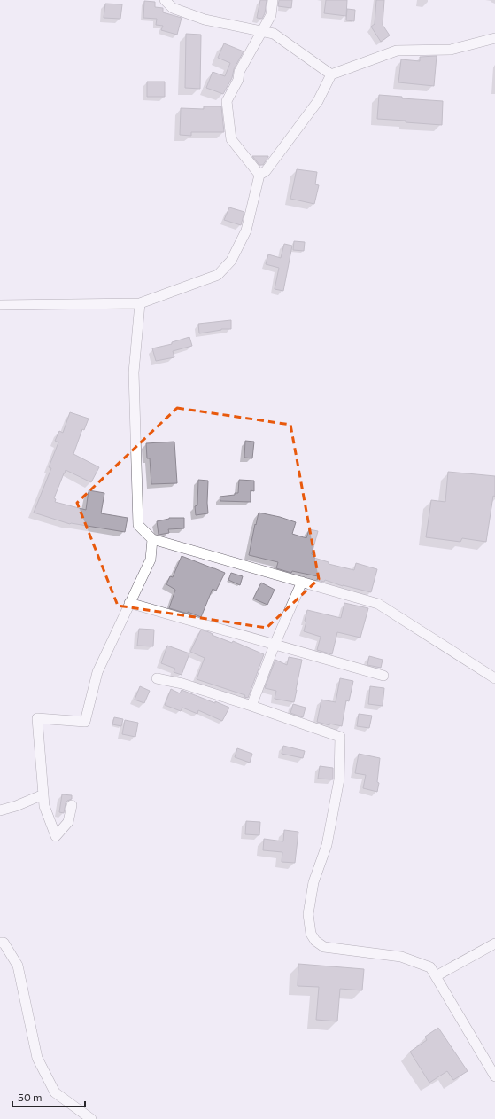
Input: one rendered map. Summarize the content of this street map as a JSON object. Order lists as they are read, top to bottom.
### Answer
{
  "scale_bar": "50 m"
}
